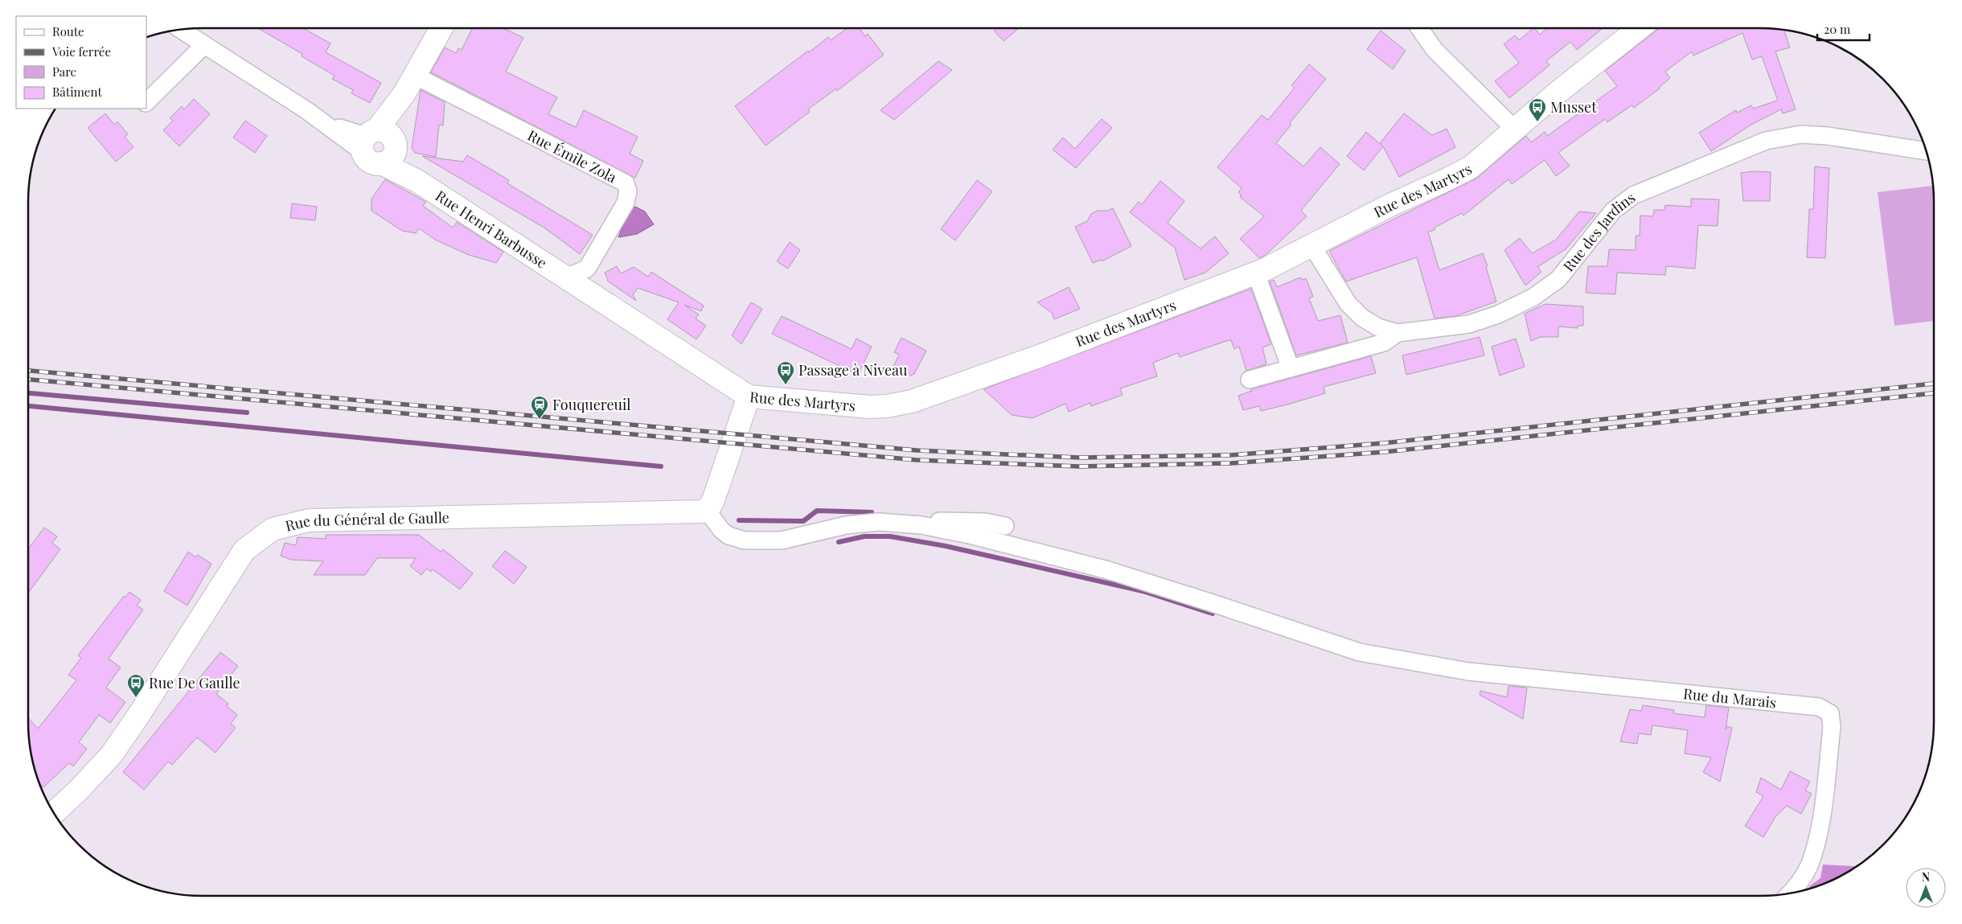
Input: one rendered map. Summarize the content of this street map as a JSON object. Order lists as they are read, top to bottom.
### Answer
{
  "streets": {
    "street": [
      "Rue Émile Zola",
      "Rue des Martyrs",
      "Rue Henri Barbusse",
      "Rue des Jardins",
      "Rue du Général de Gaulle",
      "Rue du Marais"
    ]
  },
  "crossings": [
    ["Rue Émile Zola", "Rue des Martyrs"],
    ["Rue Émile Zola", "Rue Henri Barbusse"],
    ["Rue des Martyrs", "Rue Henri Barbusse"],
    ["Rue des Martyrs", "Rue des Jardins"]
  ],
  "places": {
    "bus stop": ["Musset", "Passage à Niveau", "Rue De Gaulle"],
    "station": ["Fouquereuil"]
  },
  "legend": [
    "Route",
    "Voie ferrée",
    "Parc",
    "Bâtiment"
  ],
  "scale_bar": "20 m",
  "north": "top"
}
